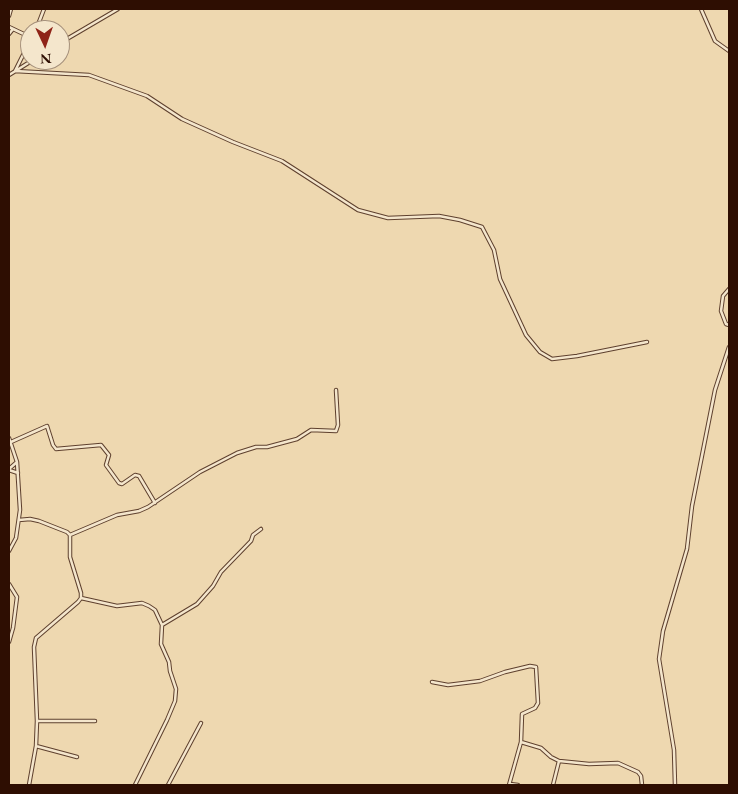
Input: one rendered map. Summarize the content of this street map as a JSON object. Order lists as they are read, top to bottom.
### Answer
{
  "north": "bottom"
}
